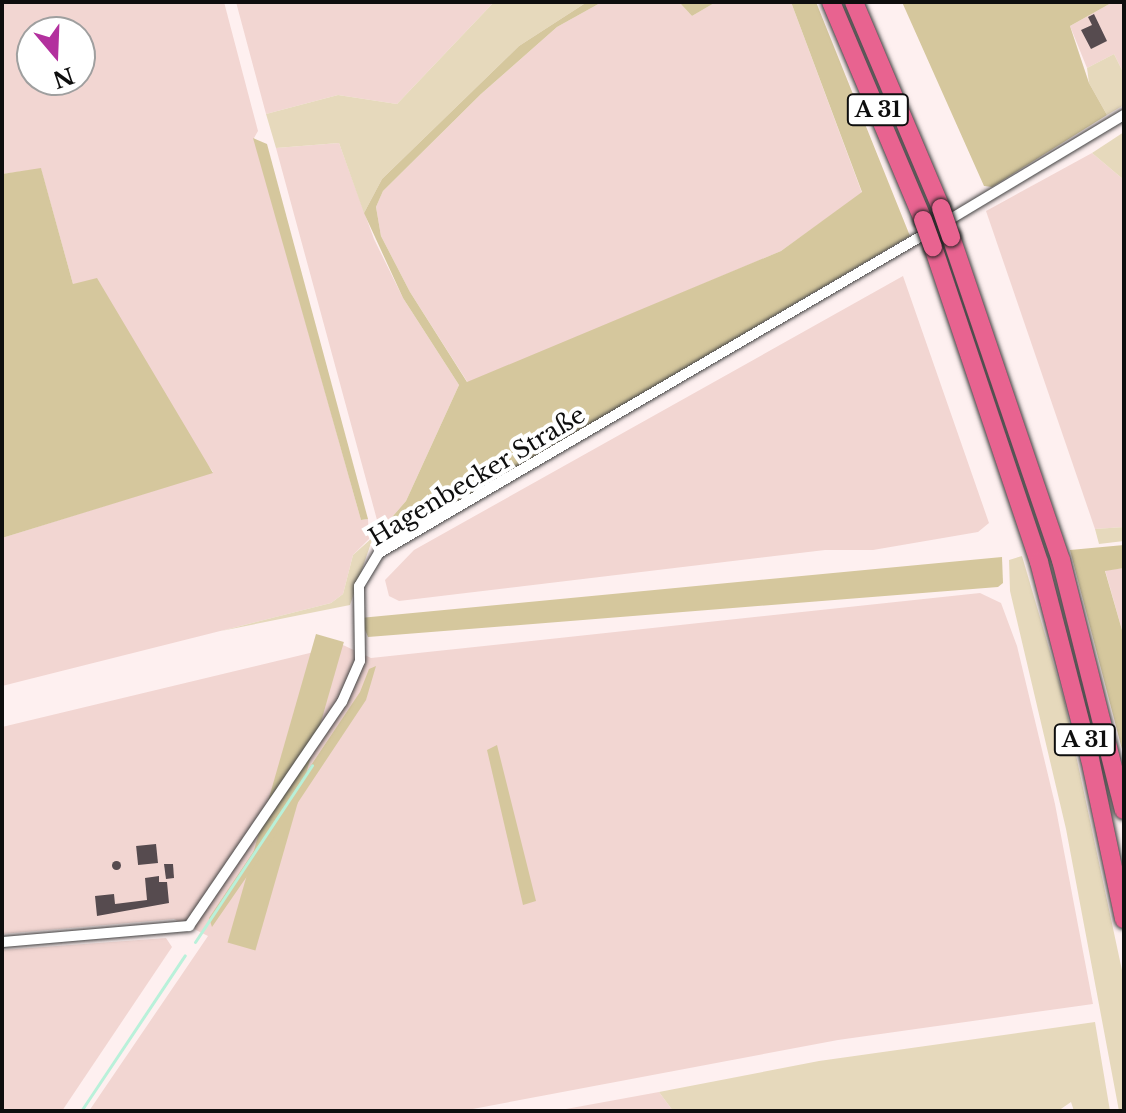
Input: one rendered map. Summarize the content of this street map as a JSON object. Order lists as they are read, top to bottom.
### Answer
{
  "streets": {
    "highway": ["A 31"],
    "street": ["Hagenbecker Straße"]
  },
  "north": "bottom"
}
